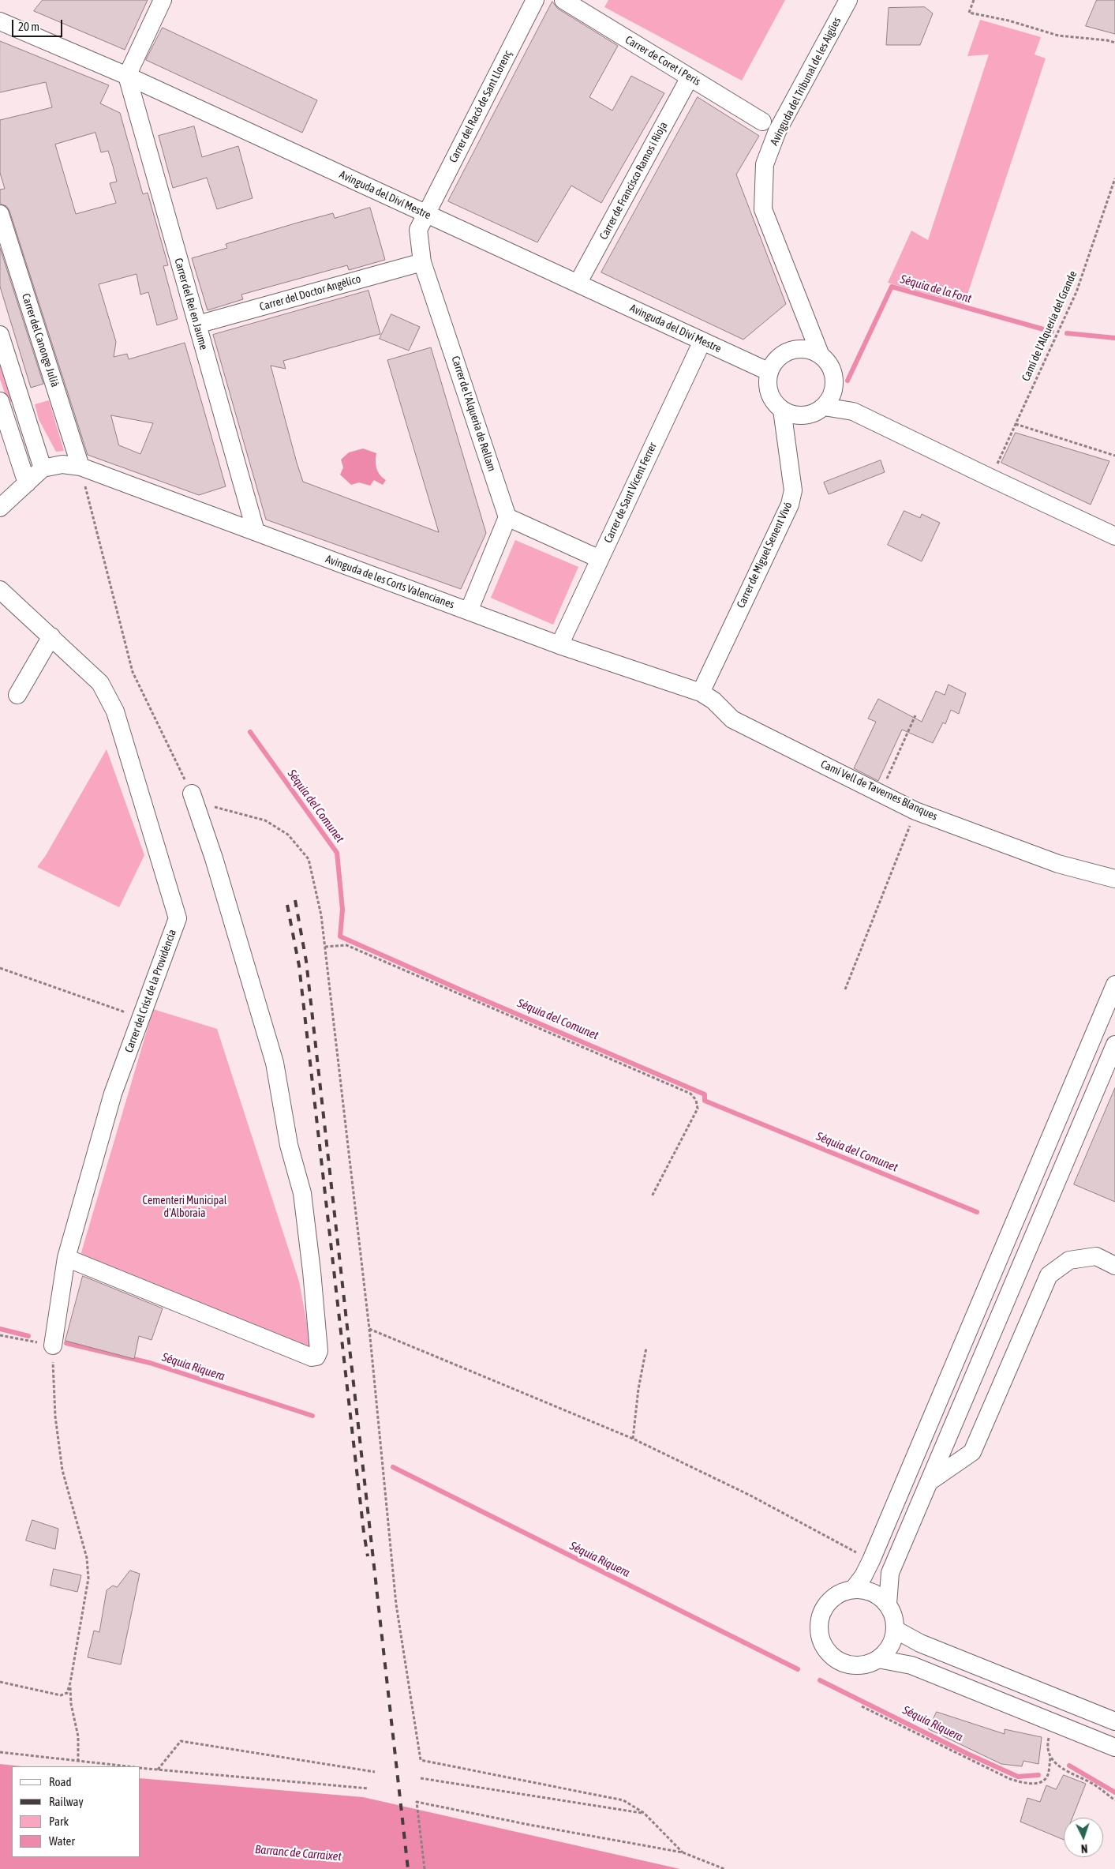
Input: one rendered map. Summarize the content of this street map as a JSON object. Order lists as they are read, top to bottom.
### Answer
{
  "streets": {
    "street": [
      "Carrer de Coret i Peris",
      "Avinguda del Tribunal de les Aigües",
      "Carrer del Racó de Sant Llorenç",
      "Carrer de Francisco Ramos i Rioja",
      "Avinguda del Diví Mestre",
      "Carrer del Doctor Angélico",
      "Carrer del Rei en Jaume",
      "Carrer del Canonge Julià",
      "Carrer de l'Alqueria de Rellam",
      "Carrer de Sant Vicent Ferrer",
      "Carrer de Miguel Senent Vivó",
      "Avinguda de les Corts Valencianes",
      "Camí Vell de Tavernes Blanques",
      "Carrer del Crist de la Providència"
    ],
    "path": ["Camí de l'Alqueria del Grande"]
  },
  "crossings": [
    ["Carrer de Coret i Peris", "Carrer de Francisco Ramos i Rioja"],
    ["Avinguda del Tribunal de les Aigües", "Avinguda del Diví Mestre"],
    ["Avinguda del Tribunal de les Aigües", "Carrer de Miguel Senent Vivó"],
    ["Carrer del Racó de Sant Llorenç", "Avinguda del Diví Mestre"],
    ["Carrer del Racó de Sant Llorenç", "Carrer de l'Alqueria de Rellam"],
    ["Carrer de Francisco Ramos i Rioja", "Avinguda del Diví Mestre"],
    ["Avinguda del Diví Mestre", "Carrer del Rei en Jaume"],
    ["Avinguda del Diví Mestre", "Carrer de l'Alqueria de Rellam"],
    ["Avinguda del Diví Mestre", "Carrer de Sant Vicent Ferrer"],
    ["Avinguda del Diví Mestre", "Carrer de Miguel Senent Vivó"],
    ["Carrer del Doctor Angélico", "Carrer del Rei en Jaume"],
    ["Carrer del Doctor Angélico", "Carrer de l'Alqueria de Rellam"],
    ["Carrer del Rei en Jaume", "Avinguda de les Corts Valencianes"],
    ["Carrer del Canonge Julià", "Avinguda de les Corts Valencianes"],
    ["Carrer de Sant Vicent Ferrer", "Avinguda de les Corts Valencianes"],
    ["Carrer de Miguel Senent Vivó", "Avinguda de les Corts Valencianes"],
    ["Carrer de Miguel Senent Vivó", "Camí Vell de Tavernes Blanques"],
    ["Avinguda de les Corts Valencianes", "Camí Vell de Tavernes Blanques"]
  ],
  "water": [
    "Séquia de la Font",
    "Séquia del Comunet",
    "Séquia Riquera",
    "Barranc de Carraixet"
  ],
  "parks": ["Cementeri Municipal d'Alboraia"],
  "legend": [
    "Road",
    "Railway",
    "Park",
    "Water"
  ],
  "scale_bar": "20 m",
  "north": "bottom"
}
